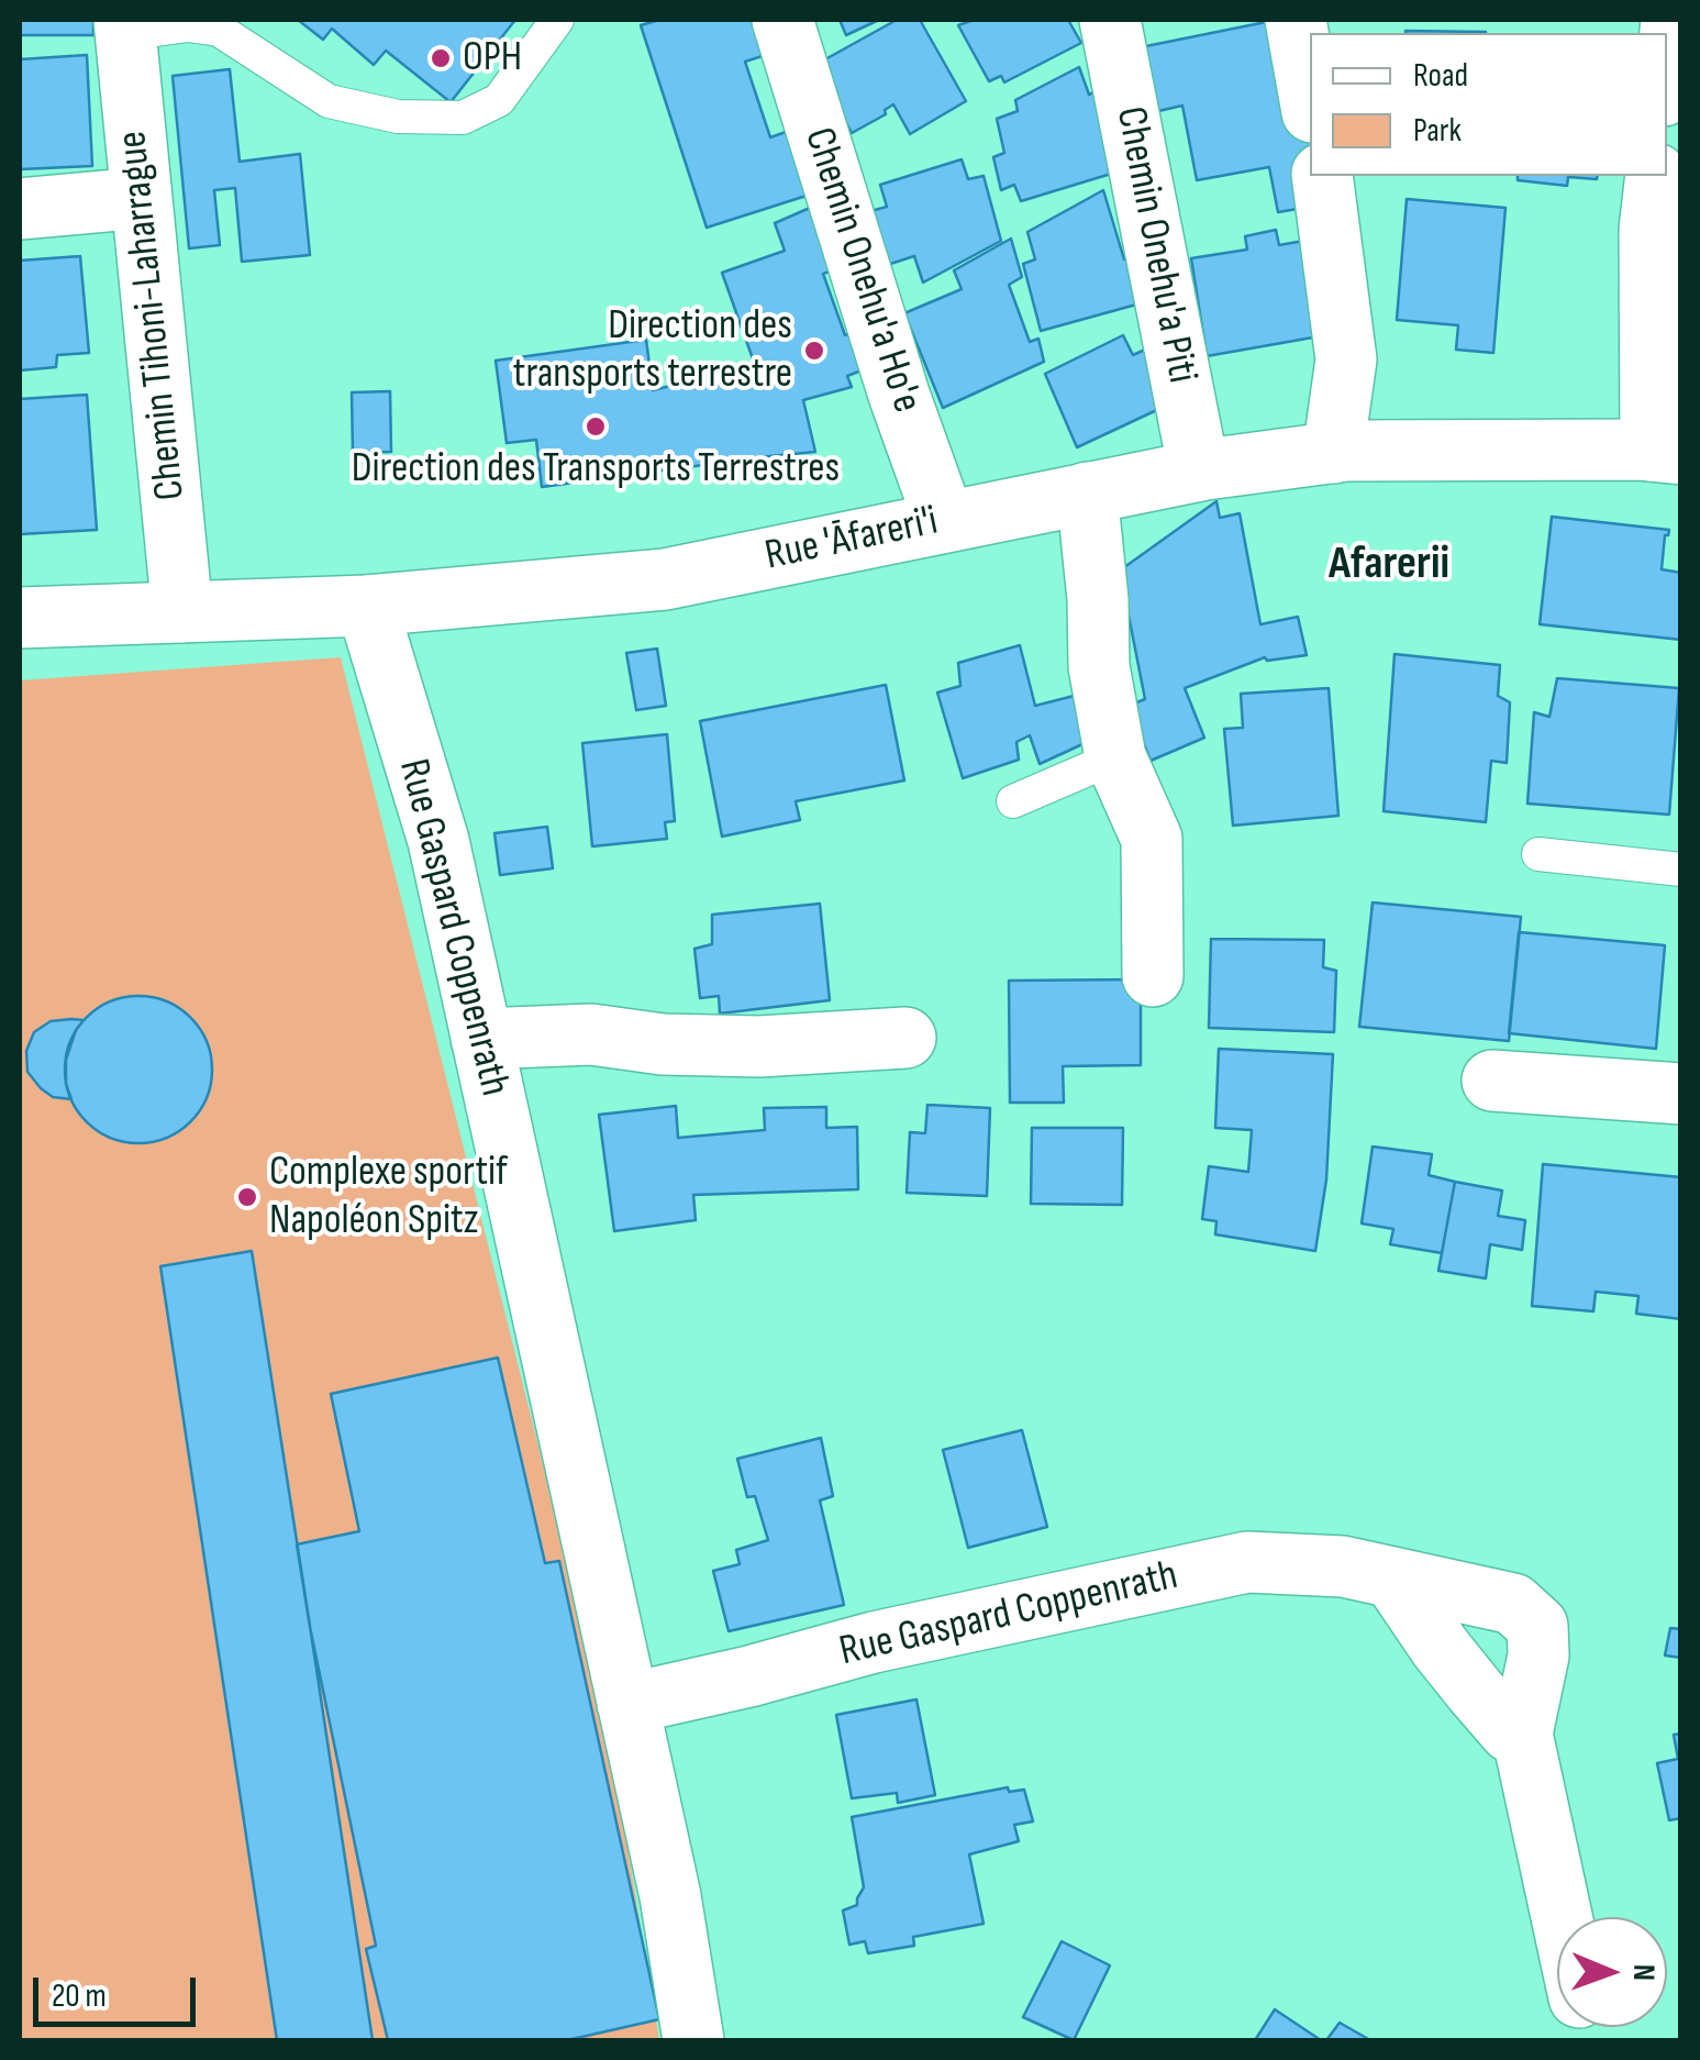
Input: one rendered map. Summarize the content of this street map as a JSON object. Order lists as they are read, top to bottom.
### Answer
{
  "streets": {
    "street": [
      "Chemin Onehu'a Piti",
      "Chemin Onehu'a Ho'e",
      "Chemin Tihoni-Laharrague",
      "Rue 'Āfareri'i",
      "Rue Gaspard Coppenrath"
    ]
  },
  "crossings": [
    ["Chemin Onehu'a Piti", "Rue 'Āfareri'i"],
    ["Chemin Onehu'a Ho'e", "Rue 'Āfareri'i"],
    ["Chemin Tihoni-Laharrague", "Rue 'Āfareri'i"],
    ["Rue 'Āfareri'i", "Rue Gaspard Coppenrath"]
  ],
  "districts": ["Afarerii"],
  "places": [
    "OPH",
    "Direction des transports terrestre",
    "Direction des Transports Terrestres",
    "Complexe sportif Napoléon Spitz"
  ],
  "legend": ["Road", "Park"],
  "scale_bar": "20 m",
  "north": "right"
}
